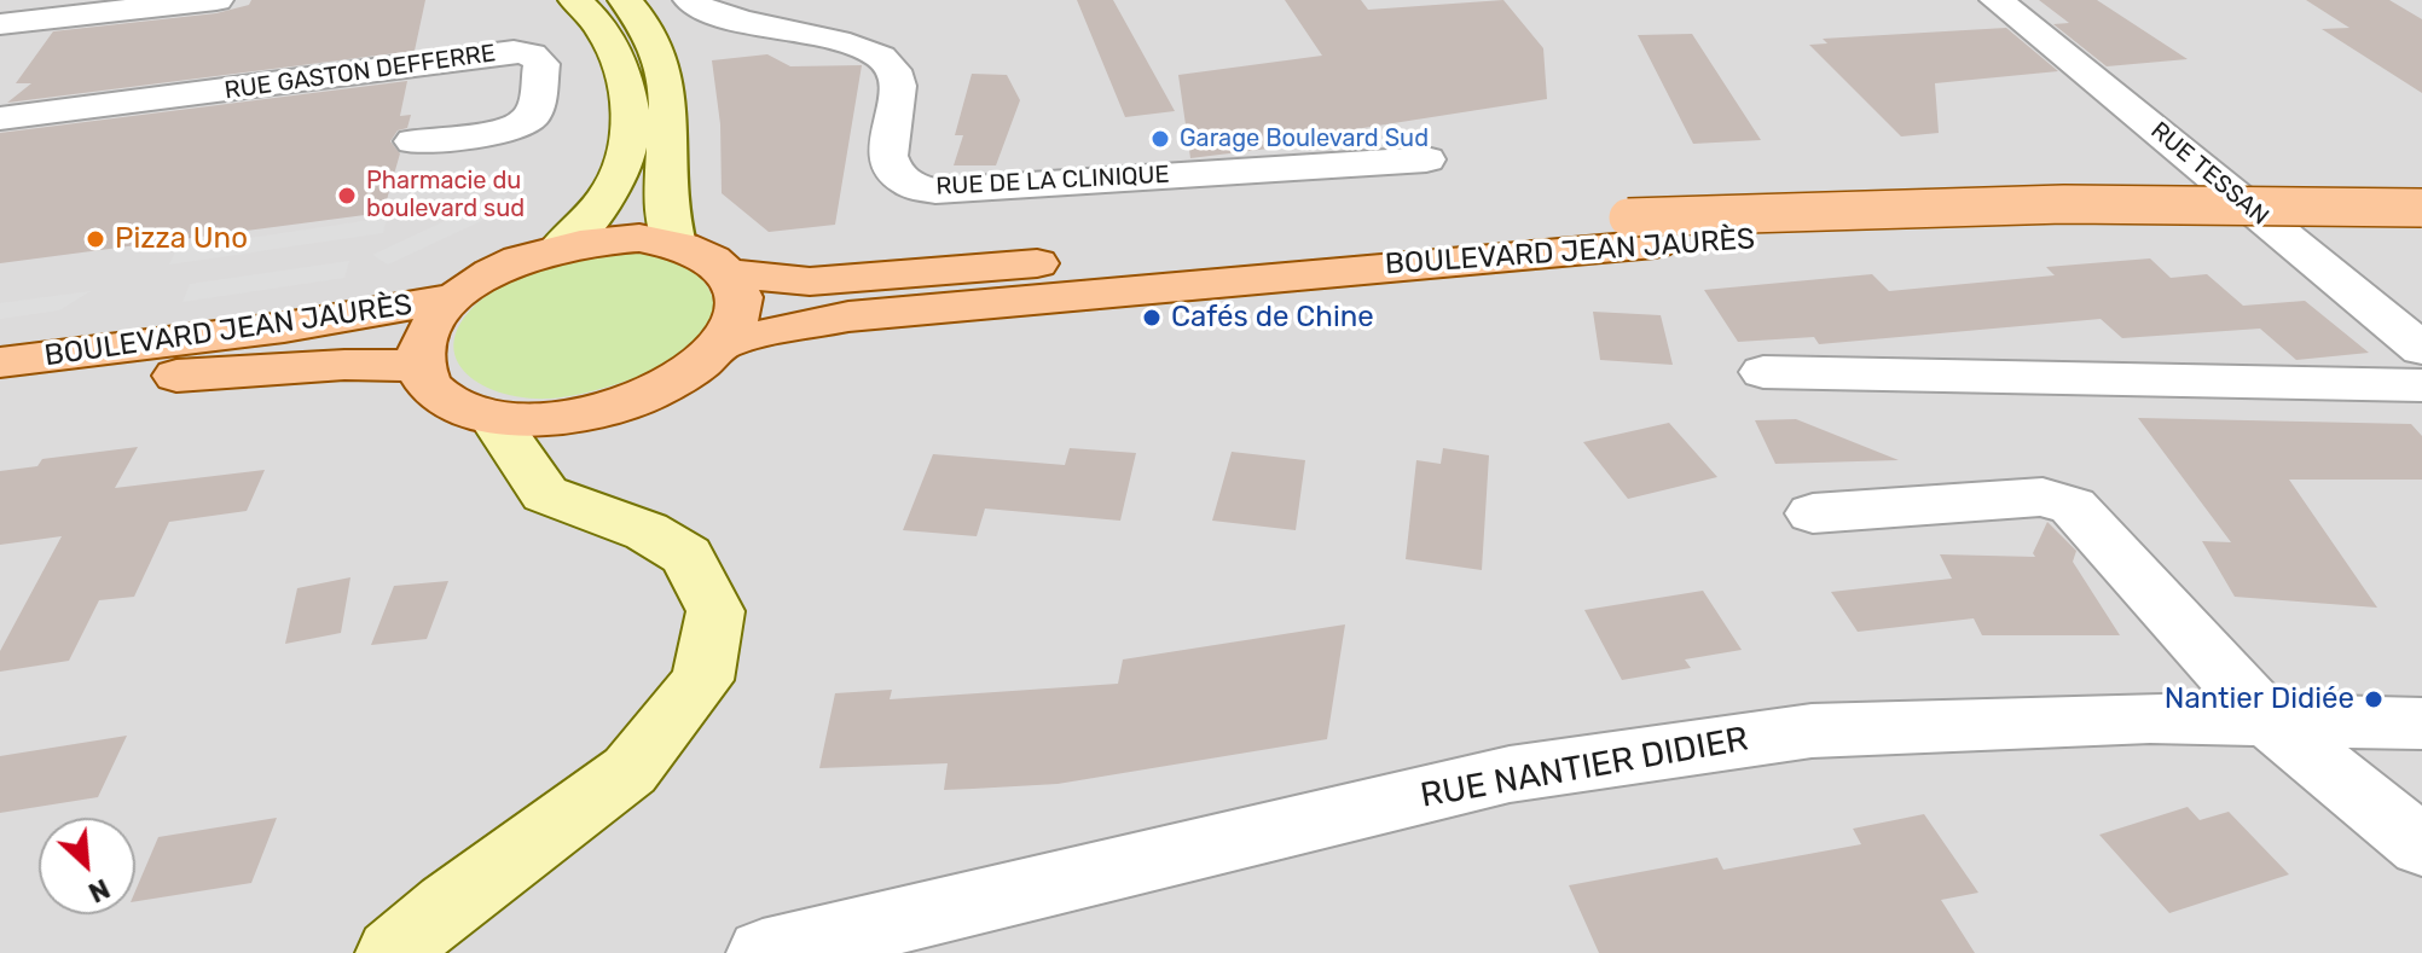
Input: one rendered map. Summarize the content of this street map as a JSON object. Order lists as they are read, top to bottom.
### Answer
{
  "streets": {
    "main road": ["BOULEVARD JEAN JAURÈS"],
    "street": [
      "RUE GASTON DEFFERRE",
      "RUE TESSAN",
      "RUE DE LA CLINIQUE",
      "RUE NANTIER DIDIER"
    ]
  },
  "places": [
    "Garage Boulevard Sud",
    "Pharmacie du boulevard sud",
    "Pizza Uno",
    "Cafés de Chine",
    "Nantier Didiée"
  ],
  "north": "bottom right"
}
